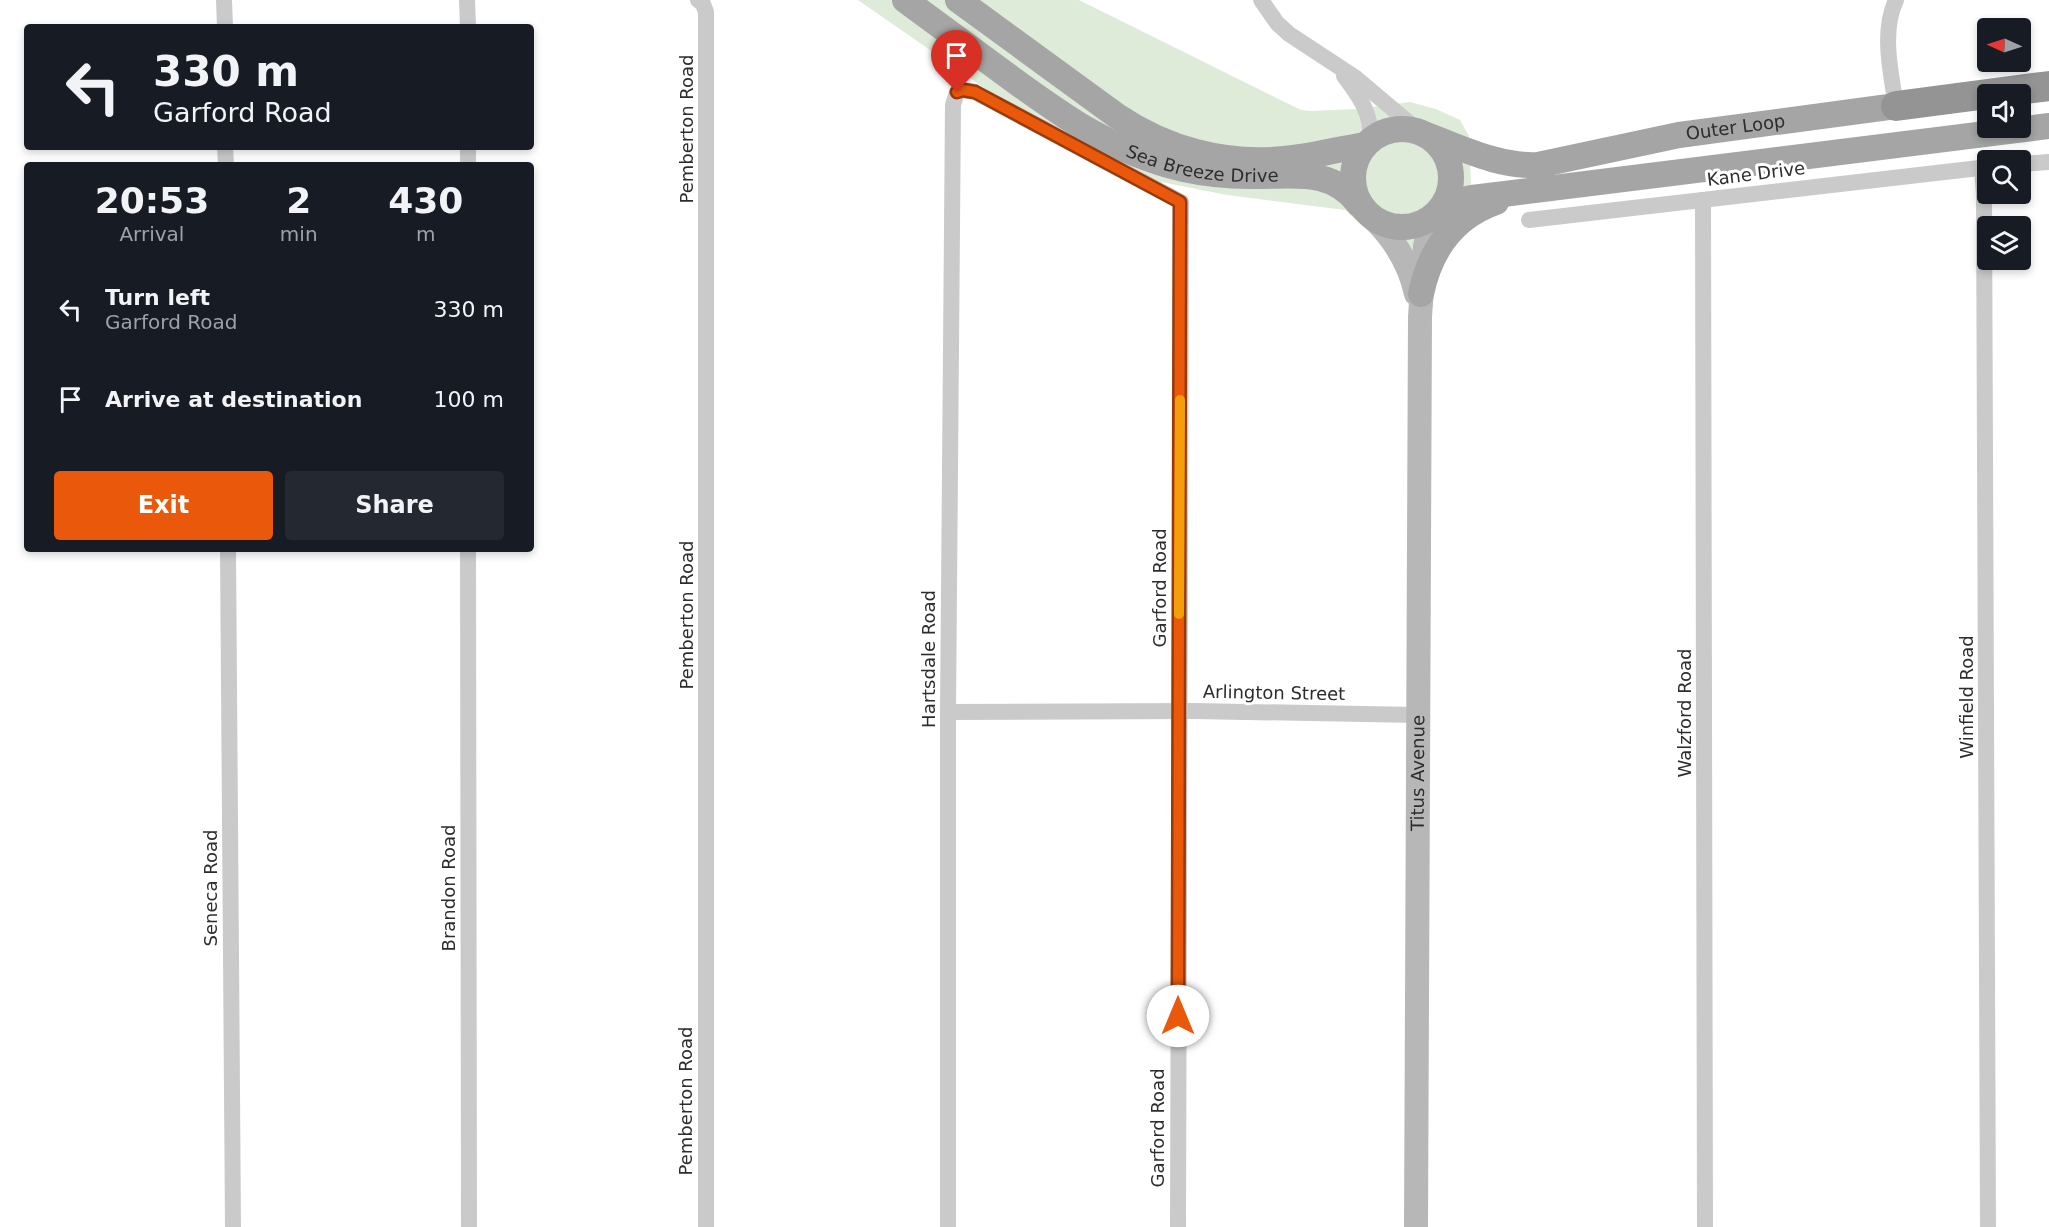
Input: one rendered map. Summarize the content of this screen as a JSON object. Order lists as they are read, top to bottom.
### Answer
{
  "streets": {
    "highway": ["Outer Loop"],
    "main road": ["Sea Breeze Drive", "Titus Avenue"],
    "street": [
      "Pemberton Road",
      "Kane Drive",
      "Garford Road",
      "Hartsdale Road",
      "Arlington Street",
      "Winfield Road",
      "Walzford Road",
      "Seneca Road",
      "Brandon Road"
    ]
  },
  "crossings": [
    ["Outer Loop", "Sea Breeze Drive"],
    ["Outer Loop", "Titus Avenue"],
    ["Sea Breeze Drive", "Titus Avenue"],
    ["Kane Drive", "Walzford Road"],
    ["Garford Road", "Hartsdale Road"],
    ["Garford Road", "Arlington Street"],
    ["Hartsdale Road", "Arlington Street"],
    ["Arlington Street", "Titus Avenue"]
  ],
  "north": "left",
  "page": {
    "turn": ["330 m", "Garford Road"],
    "eta": [
      "20:53",
      "Arrival",
      "2",
      "min",
      "430",
      "m"
    ],
    "list": [
      {
        "name": "Turn left",
        "note": "Garford Road",
        "value": "330 m"
      },
      {
        "name": "Arrive at destination",
        "value": "100 m"
      }
    ],
    "buttons": ["Exit", "Share"]
  }
}
